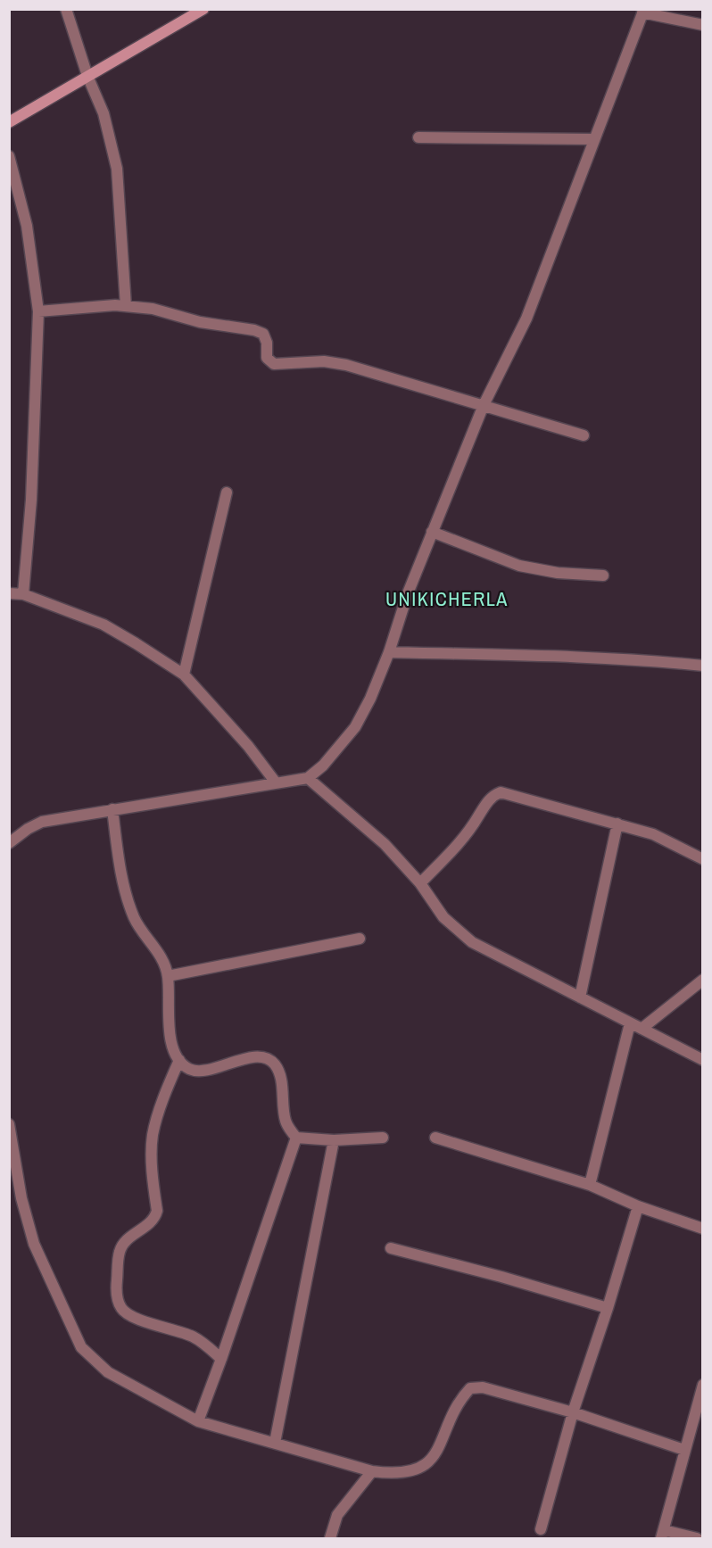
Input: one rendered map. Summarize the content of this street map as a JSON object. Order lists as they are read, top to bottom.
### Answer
{
  "districts": ["UNIKICHERLA"]
}
